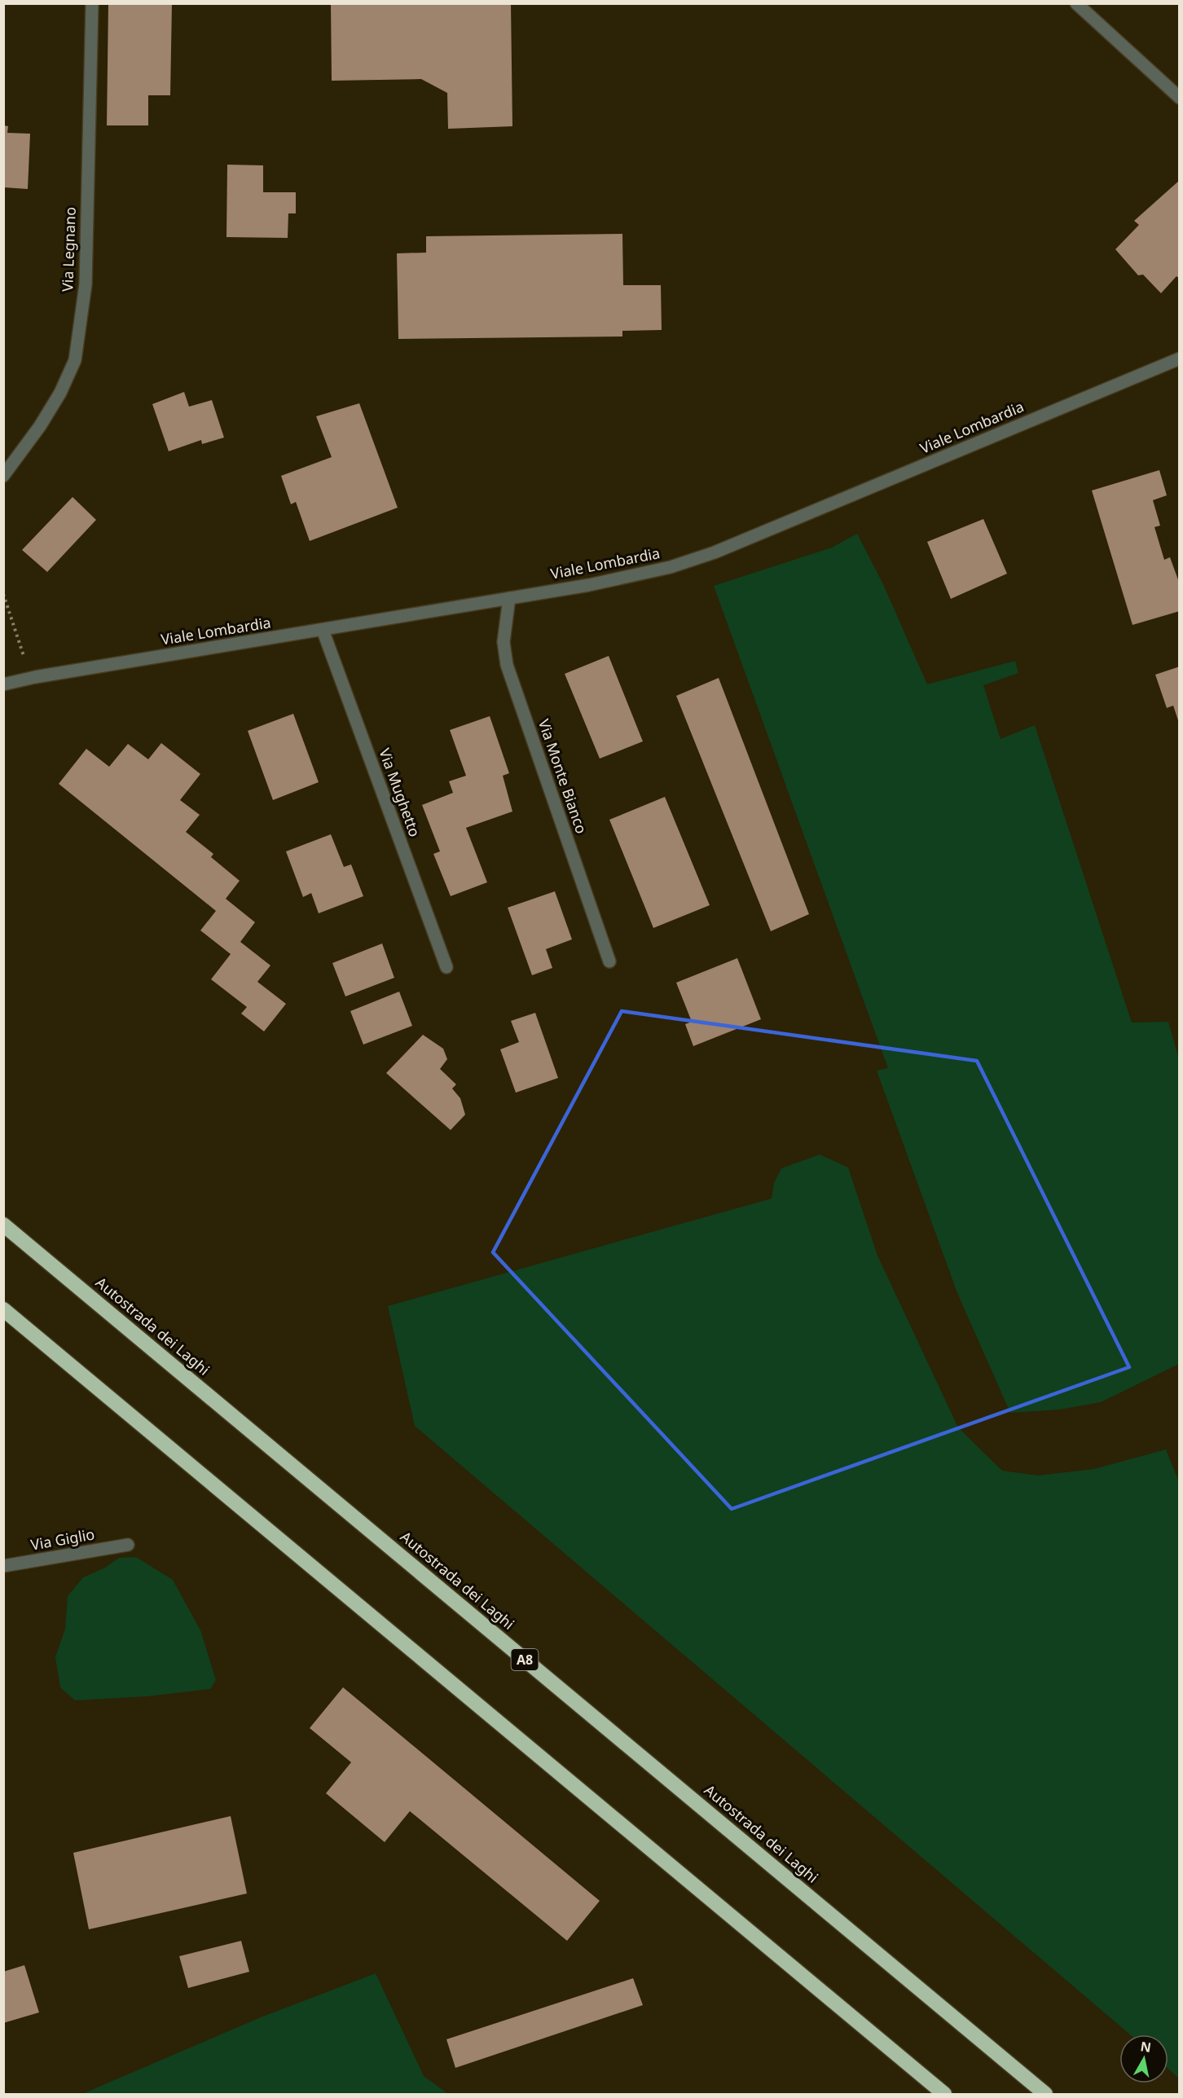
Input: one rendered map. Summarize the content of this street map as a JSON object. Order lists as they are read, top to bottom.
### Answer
{
  "streets": {
    "highway": ["Autostrada dei Laghi", "A8"],
    "street": [
      "Via Legnano",
      "Viale Lombardia",
      "Via Monte Bianco",
      "Via Mughetto",
      "Via Giglio"
    ]
  },
  "crossings": [
    ["Viale Lombardia", "Via Monte Bianco"],
    ["Viale Lombardia", "Via Mughetto"]
  ],
  "north": "top"
}
